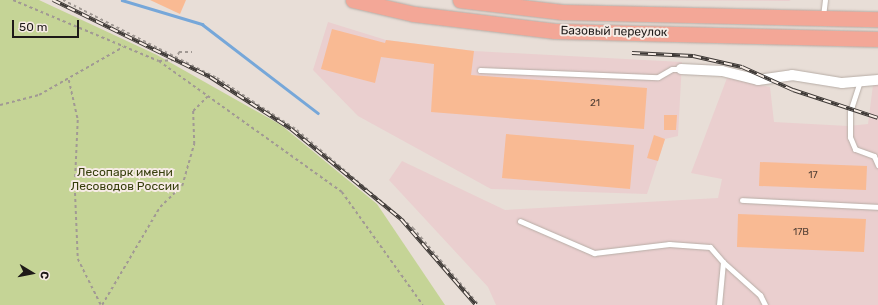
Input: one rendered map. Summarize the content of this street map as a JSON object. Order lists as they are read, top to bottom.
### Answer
{
  "streets": {
    "main road": ["Базовый переулок"]
  },
  "parks": ["Лесопарк имени Лесоводов России"],
  "house_numbers": ["21", "17", "17В"],
  "scale_bar": "50 m",
  "north": "right"
}
